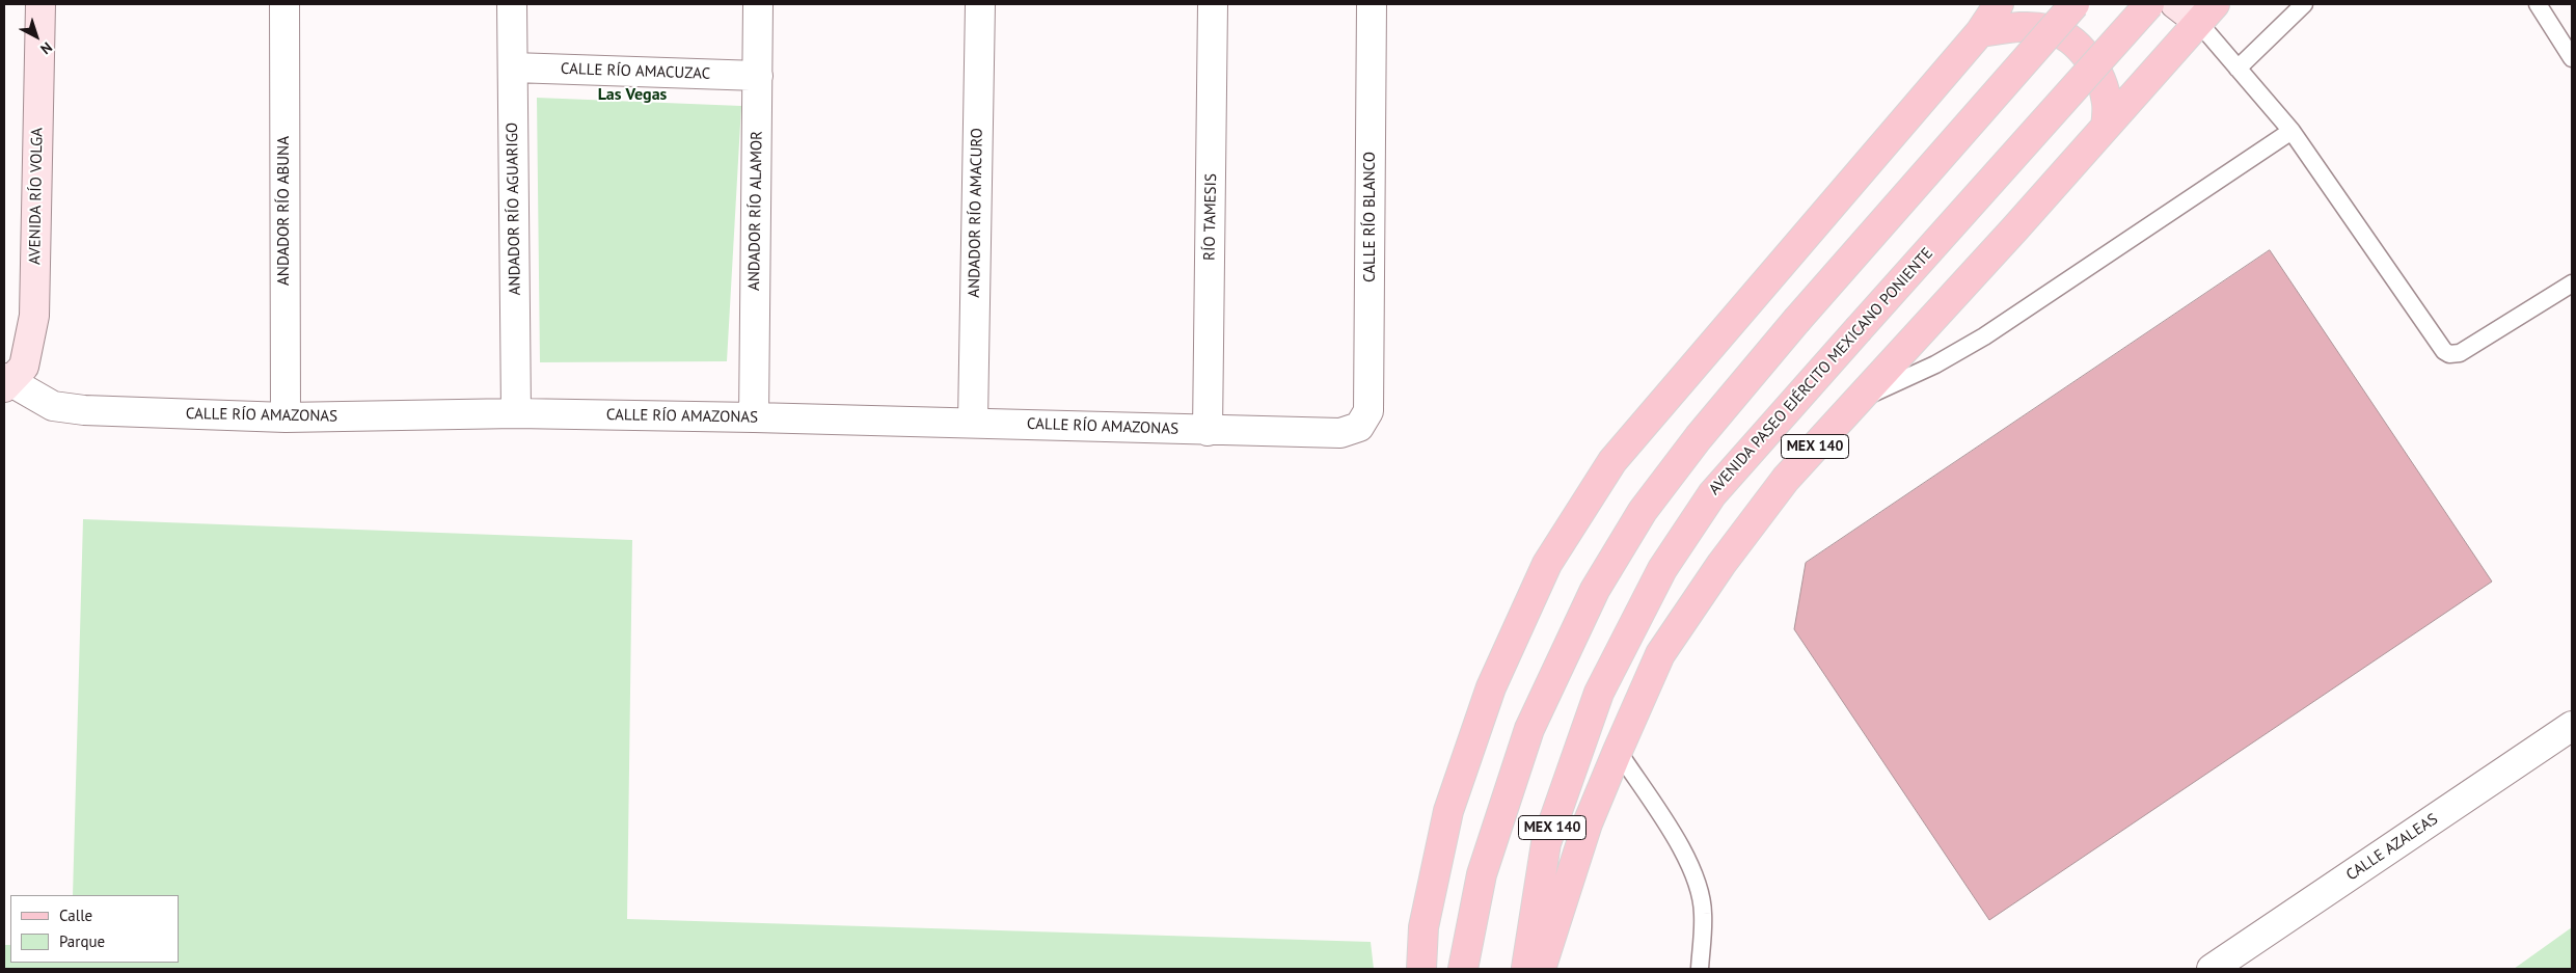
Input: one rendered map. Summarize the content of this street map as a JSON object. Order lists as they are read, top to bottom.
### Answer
{
  "streets": {
    "main road": ["AVENIDA PASEO EJÉRCITO MEXICANO PONIENTE", "MEX 140"],
    "street": [
      "CALLE RÍO AMACUZAC",
      "AVENIDA RÍO VOLGA",
      "ANDADOR RÍO AGUARIGO",
      "ANDADOR RÍO ABUNA",
      "ANDADOR RÍO ALAMOR",
      "ANDADOR RÍO AMACURO",
      "RÍO TAMESIS",
      "CALLE RÍO BLANCO",
      "CALLE RÍO AMAZONAS",
      "CALLE AZALEAS"
    ]
  },
  "crossings": [
    ["CALLE RÍO AMACUZAC", "ANDADOR RÍO AGUARIGO"],
    ["CALLE RÍO AMACUZAC", "ANDADOR RÍO ALAMOR"],
    ["AVENIDA RÍO VOLGA", "CALLE RÍO AMAZONAS"],
    ["ANDADOR RÍO AGUARIGO", "CALLE RÍO AMAZONAS"],
    ["ANDADOR RÍO ABUNA", "CALLE RÍO AMAZONAS"],
    ["ANDADOR RÍO ALAMOR", "CALLE RÍO AMAZONAS"],
    ["ANDADOR RÍO AMACURO", "CALLE RÍO AMAZONAS"],
    ["RÍO TAMESIS", "CALLE RÍO AMAZONAS"],
    ["CALLE RÍO BLANCO", "CALLE RÍO AMAZONAS"]
  ],
  "districts": ["Las Vegas"],
  "legend": ["Calle", "Parque"],
  "north": "bottom right"
}
